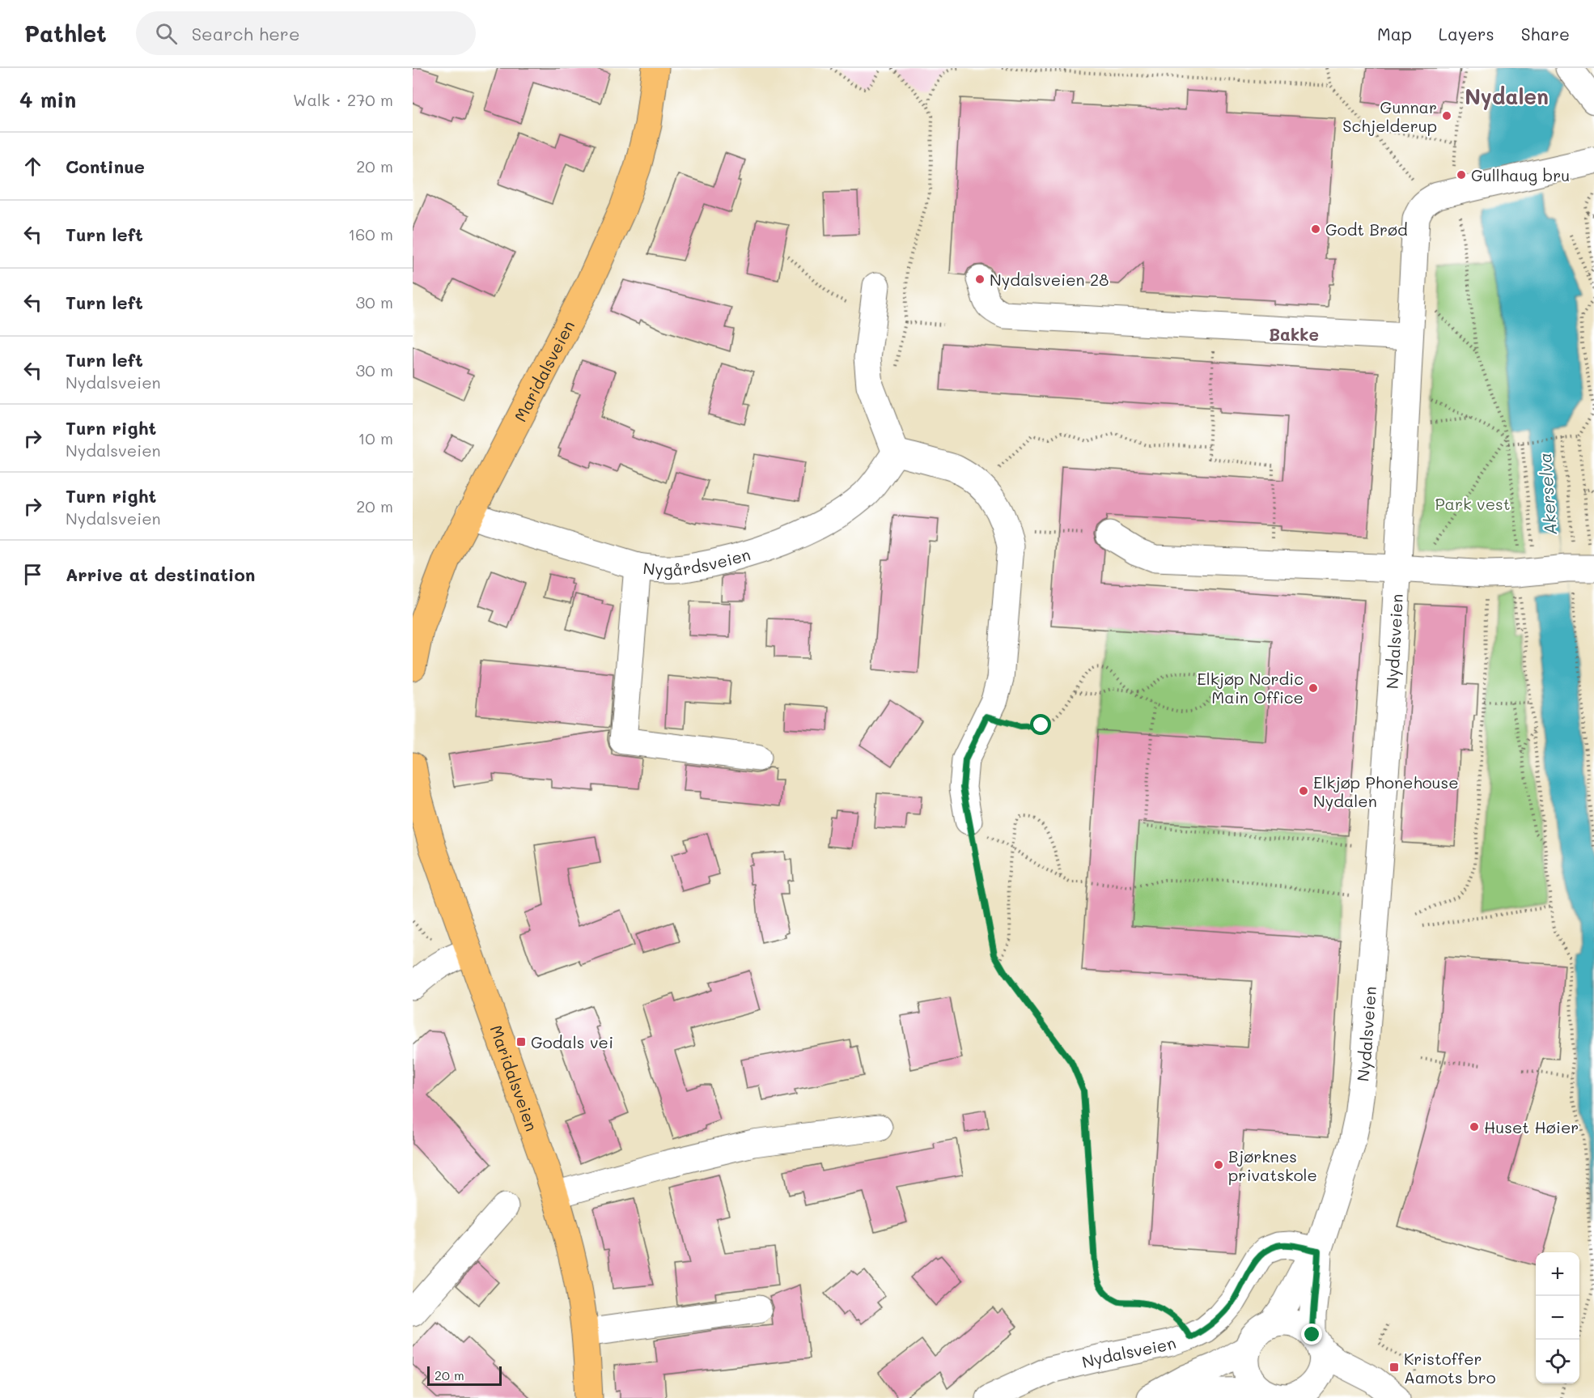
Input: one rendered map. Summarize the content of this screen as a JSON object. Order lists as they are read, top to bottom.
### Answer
{
  "streets": {
    "main road": ["Maridalsveien"],
    "street": ["Nygårdsveien", "Nydalsveien"]
  },
  "crossings": [
    ["Maridalsveien", "Nygårdsveien"]
  ],
  "districts": ["Nydalen", "Bakke"],
  "water": ["Akerselva"],
  "parks": ["Park vest"],
  "places": {
    "other": [
      "Gunnar Schjelderup",
      "Gullhaug bru",
      "Godt Brød",
      "Nydalsveien 28",
      "Elkjøp Nordic Main Office",
      "Elkjøp Phonehouse Nydalen",
      "Huset Høier",
      "Bjørknes privatskole"
    ],
    "transit": ["Godals vei", "Kristoffer Aamots bro"]
  },
  "scale_bar": "20 m",
  "page": {
    "header": "Pathlet",
    "search": "Search here",
    "nav": ["Map", "Layers", "Share"],
    "heading": ["4 min", "Walk · 270 m"],
    "list": [
      ["Continue", "20 m"],
      ["Turn left", "160 m"],
      ["Turn left", "30 m"],
      ["Turn left", "Nydalsveien", "30 m"],
      ["Turn right", "Nydalsveien", "10 m"],
      ["Turn right", "Nydalsveien", "20 m"],
      "Arrive at destination"
    ],
    "map_buttons": ["+", "−"],
    "scale": "20 m"
  }
}
